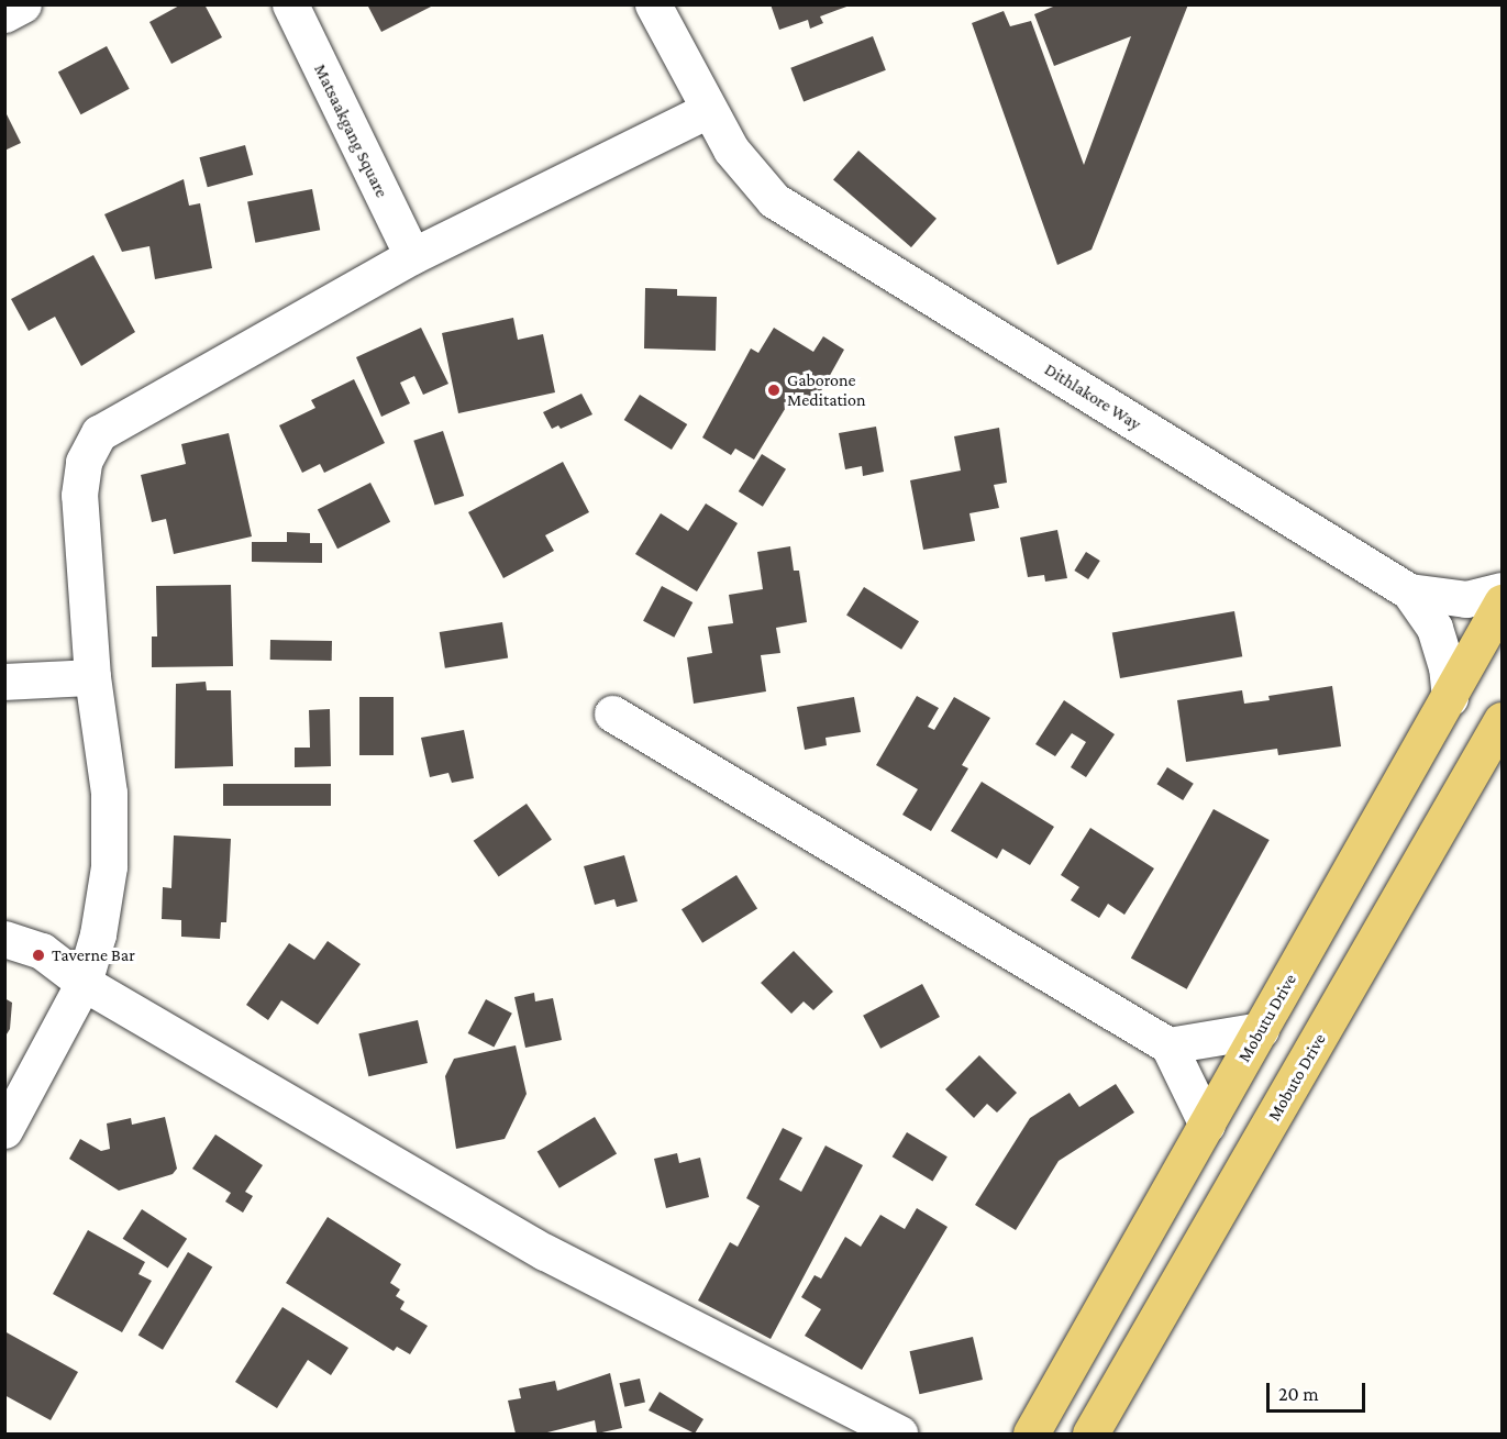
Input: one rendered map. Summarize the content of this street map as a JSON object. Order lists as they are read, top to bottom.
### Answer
{
  "streets": {
    "main road": ["Mobutu Drive", "Mobuto Drive"],
    "street": ["Matsaakgang Square", "Dithlakore Way"]
  },
  "crossings": [
    ["Dithlakore Way", "Mobutu Drive"]
  ],
  "places": ["Gaborone Meditation", "Taverne Bar"],
  "scale_bar": "20 m"
}
